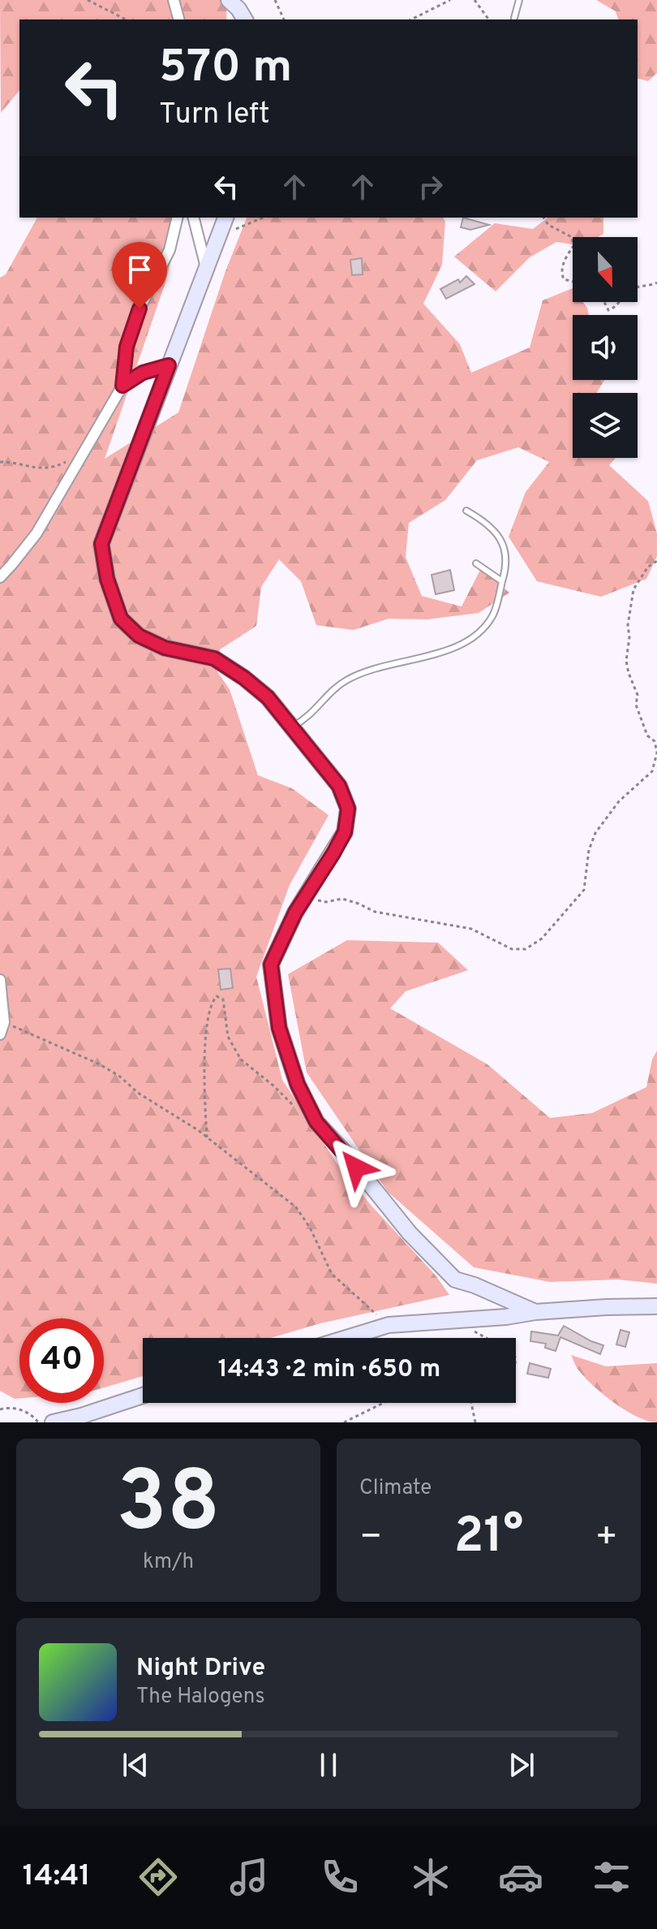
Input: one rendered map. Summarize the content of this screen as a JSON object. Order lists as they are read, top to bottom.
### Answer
{
  "north": "bottom",
  "page": {
    "turn": ["570 m", "Turn left"],
    "limit": "40",
    "trip": "14:43 · 2 min · 650 m",
    "tile": [
      ["38", "km/h"],
      "Climate"
    ],
    "heat": ["−", "21°", "+"],
    "song": ["Night Drive", "The Halogens"],
    "tabs": "14:41"
  }
}
